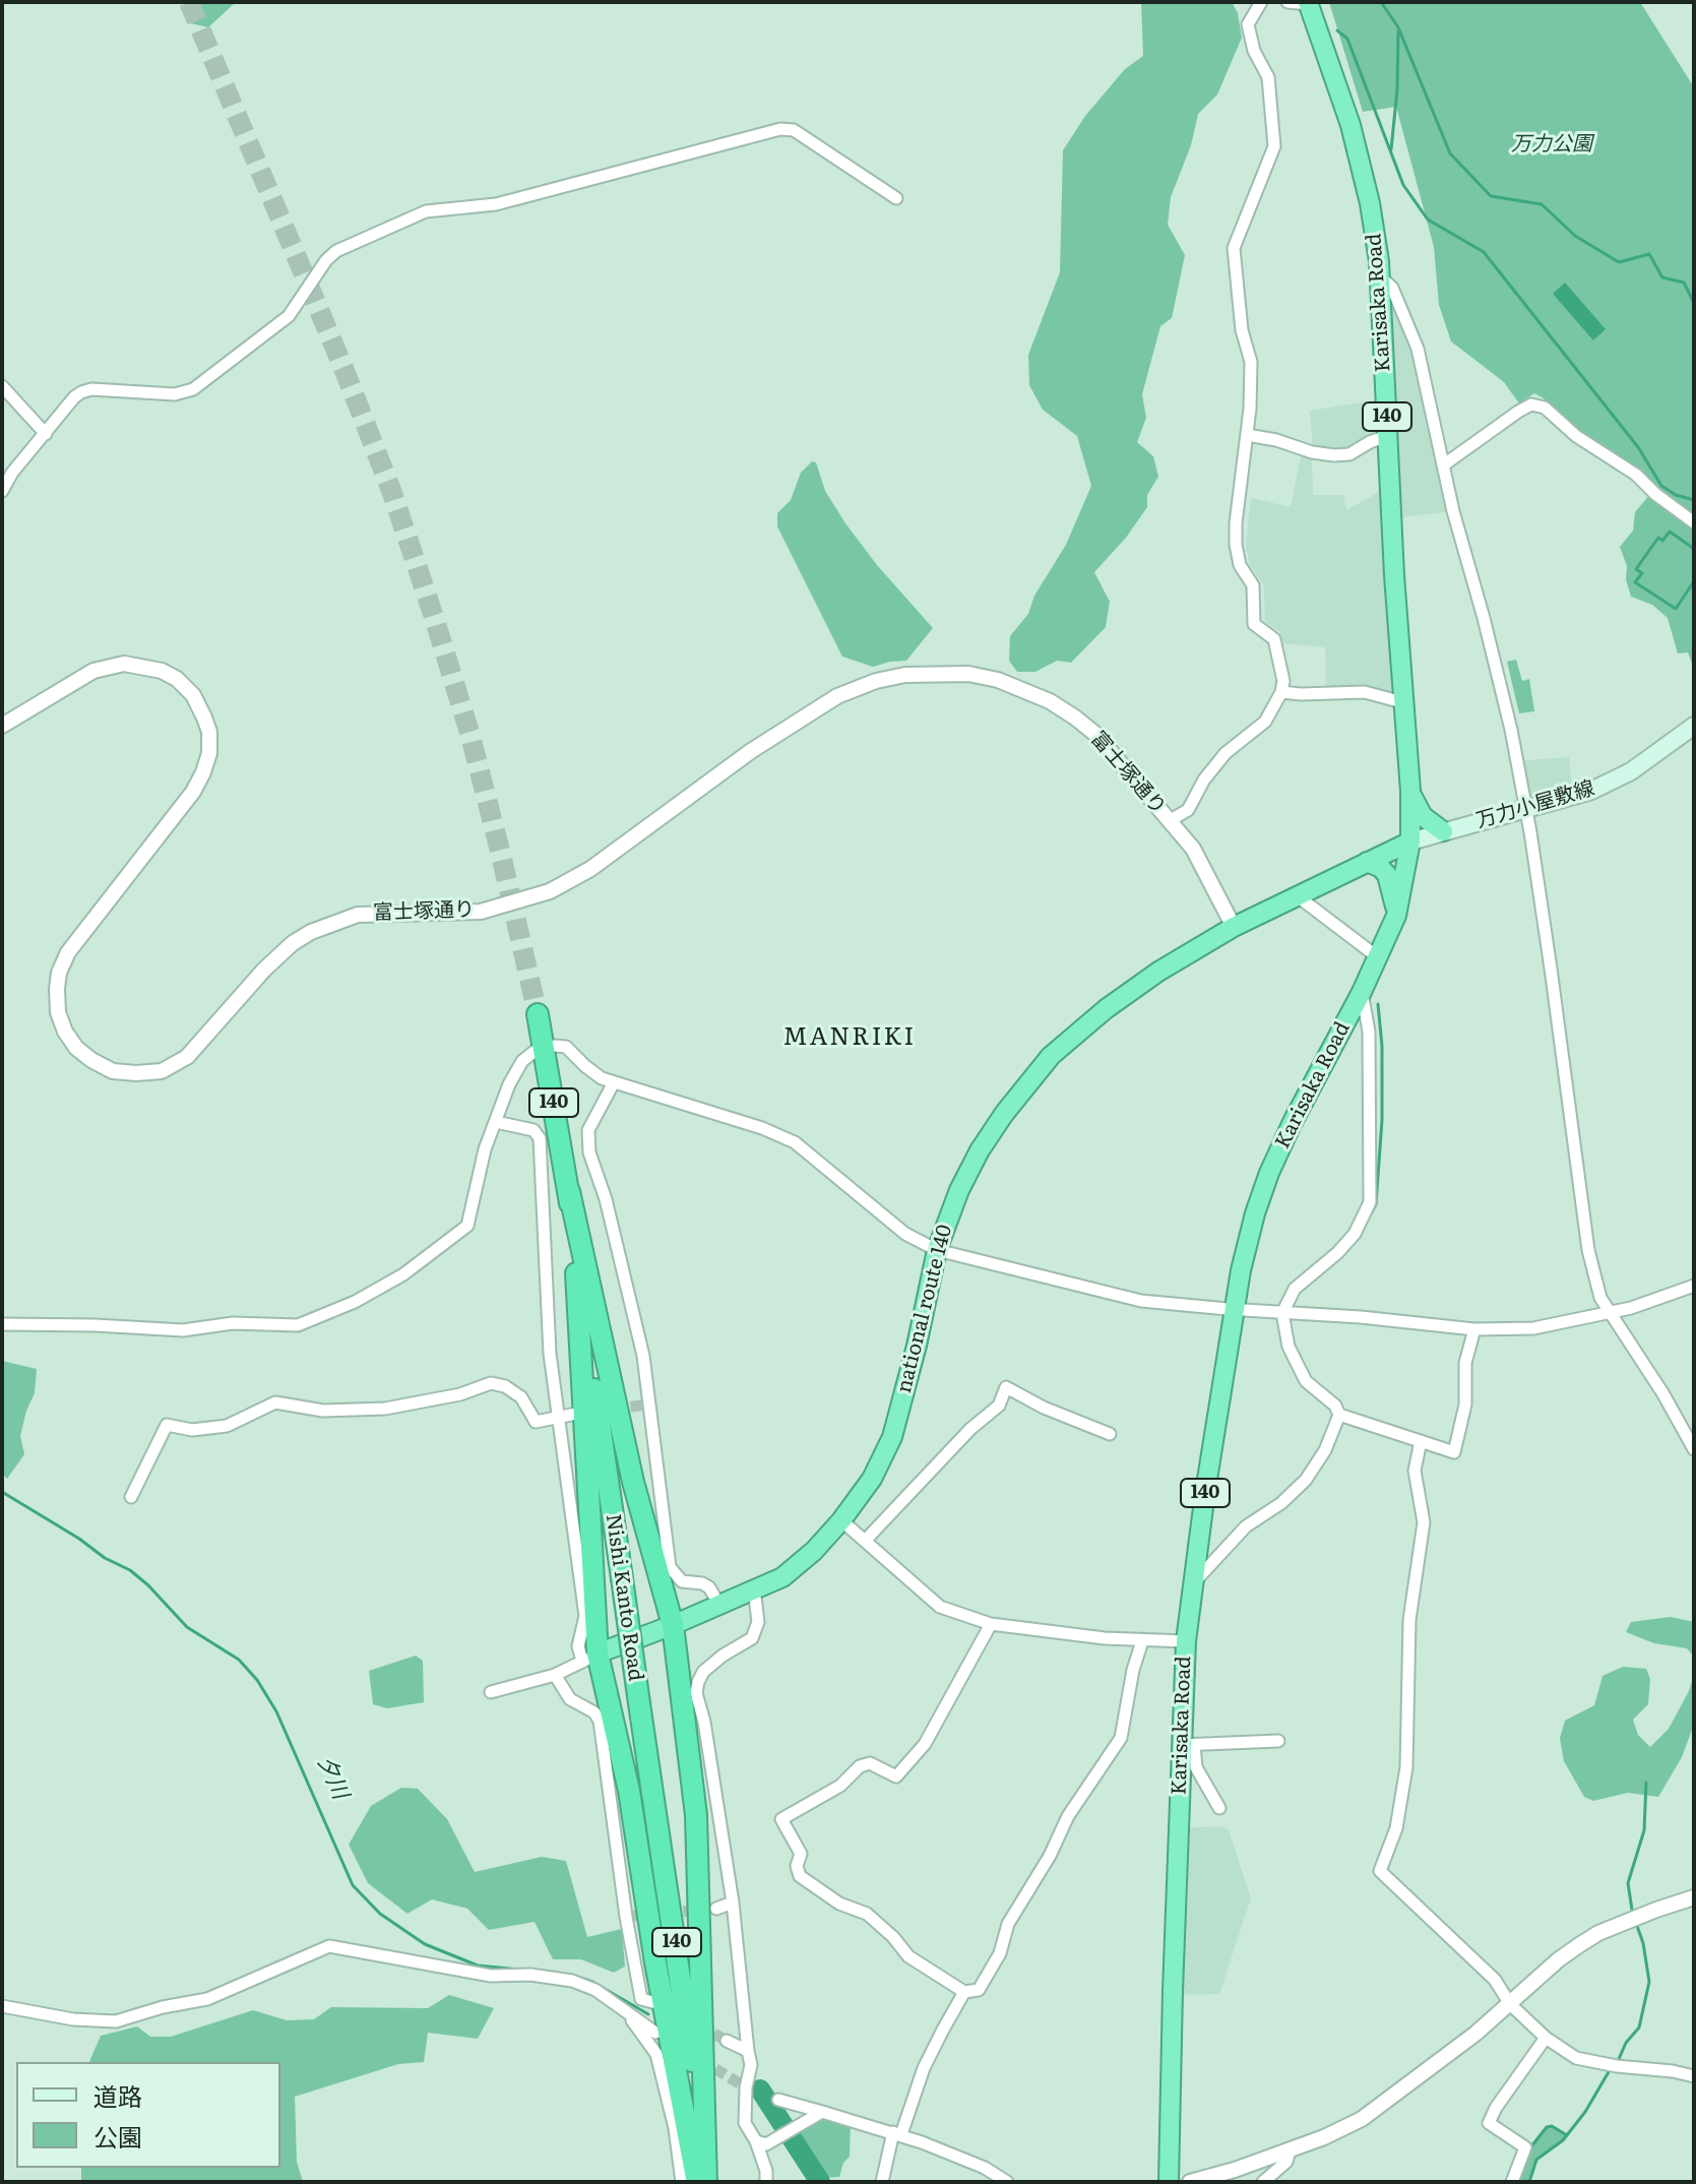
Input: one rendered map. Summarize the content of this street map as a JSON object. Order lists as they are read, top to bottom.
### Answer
{
  "streets": {
    "highway": [
      "Karisaka Road",
      "140",
      "national route 140",
      "Nishi Kanto Road"
    ],
    "main road": ["万力小屋敷線"],
    "street": ["富士塚通り"]
  },
  "crossings": [
    ["Karisaka Road", "万力小屋敷線"],
    ["Karisaka Road", "national route 140"],
    ["富士塚通り", "national route 140"],
    ["万力小屋敷線", "national route 140"]
  ],
  "districts": ["MANRIKI"],
  "water": ["夕川"],
  "parks": ["万力公園"],
  "legend": ["道路", "公園"]
}
